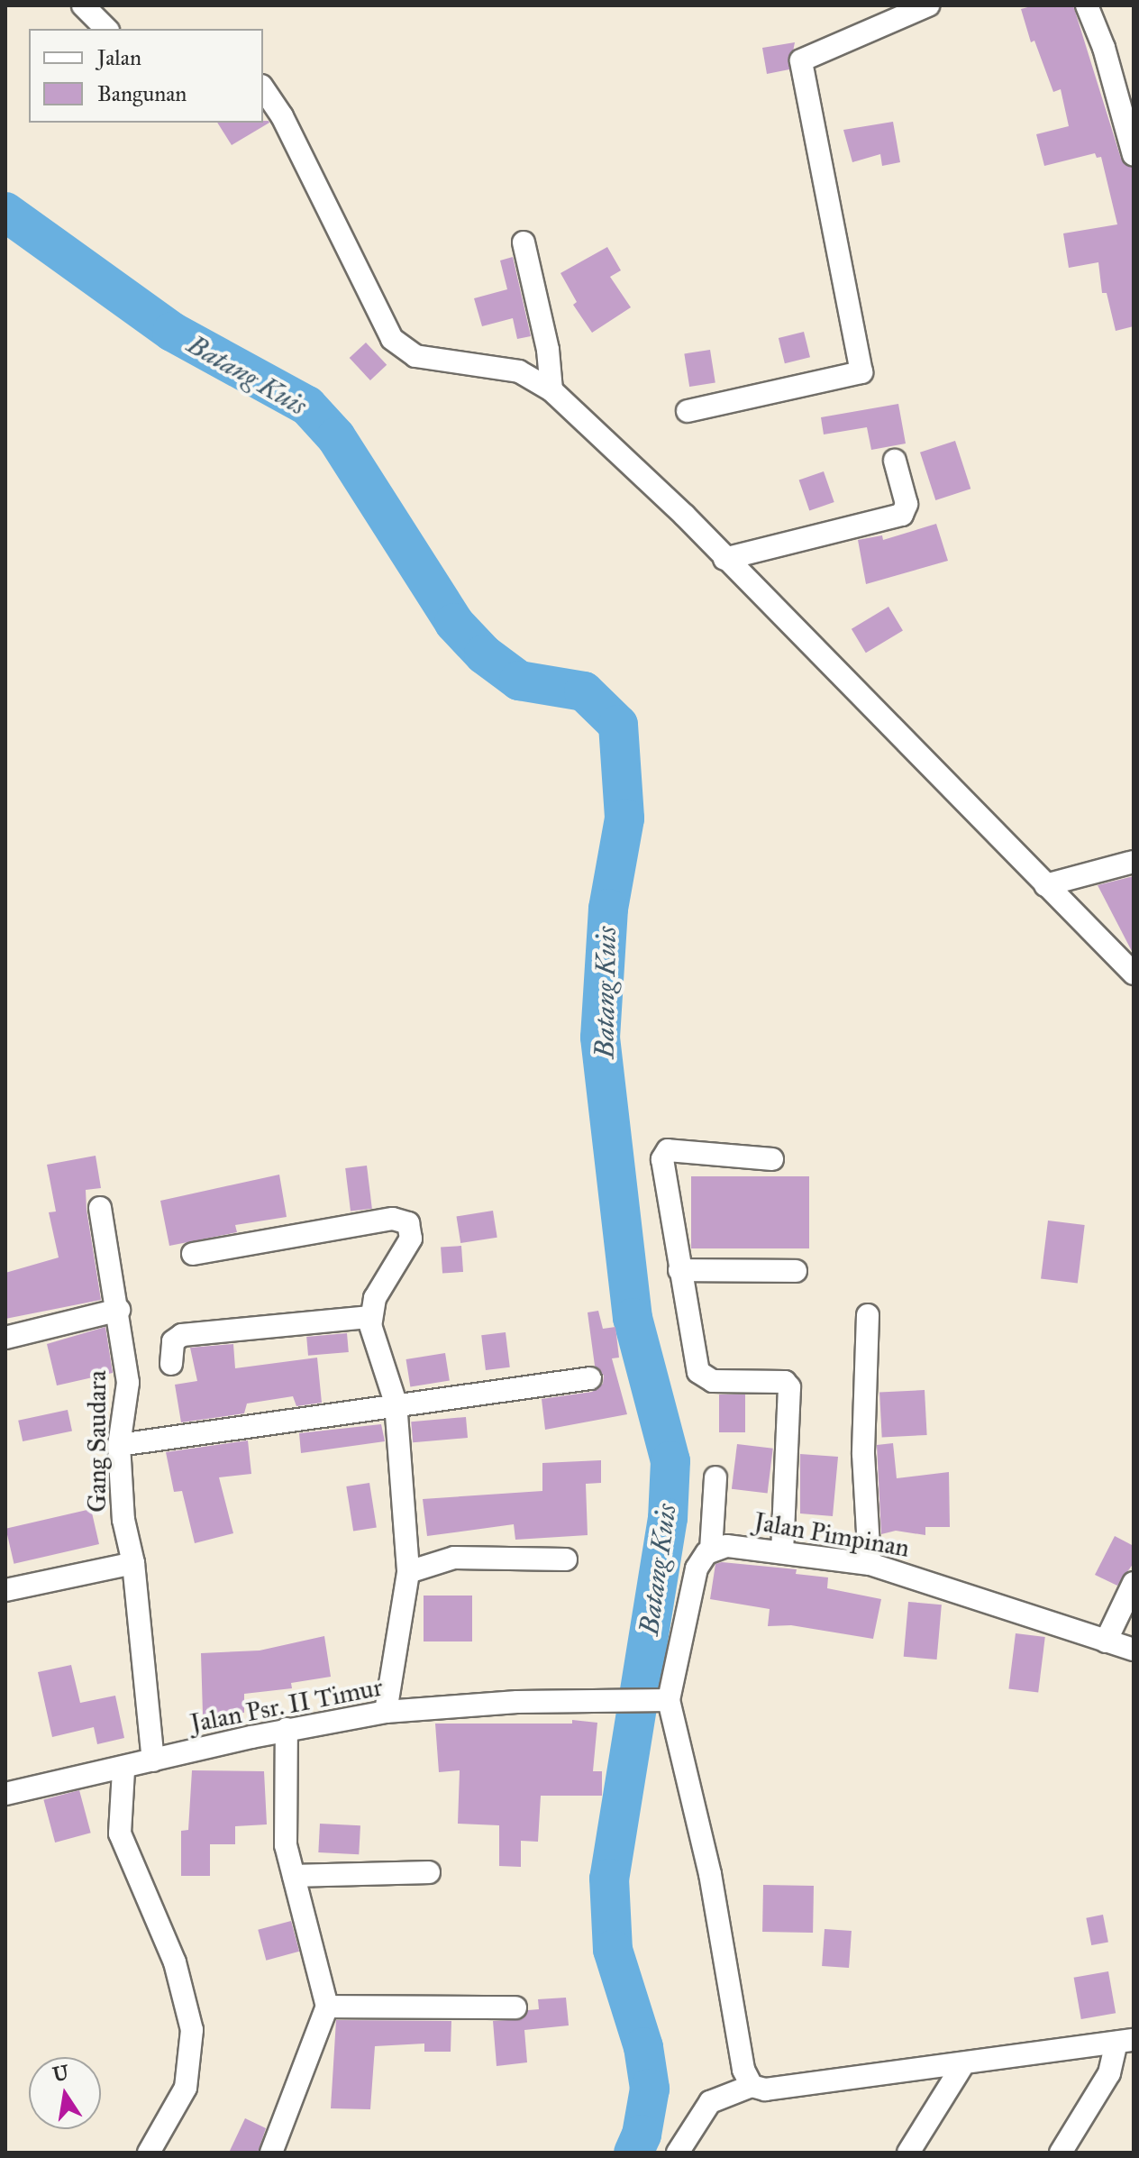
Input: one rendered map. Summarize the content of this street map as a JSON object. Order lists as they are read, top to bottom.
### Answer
{
  "streets": {
    "street": ["Gang Saudara", "Jalan Pimpinan", "Jalan Psr. II Timur"]
  },
  "crossings": [
    ["Gang Saudara", "Jalan Psr. II Timur"]
  ],
  "water": ["Batang Kuis"],
  "legend": ["Jalan", "Bangunan"],
  "north": "top"
}
